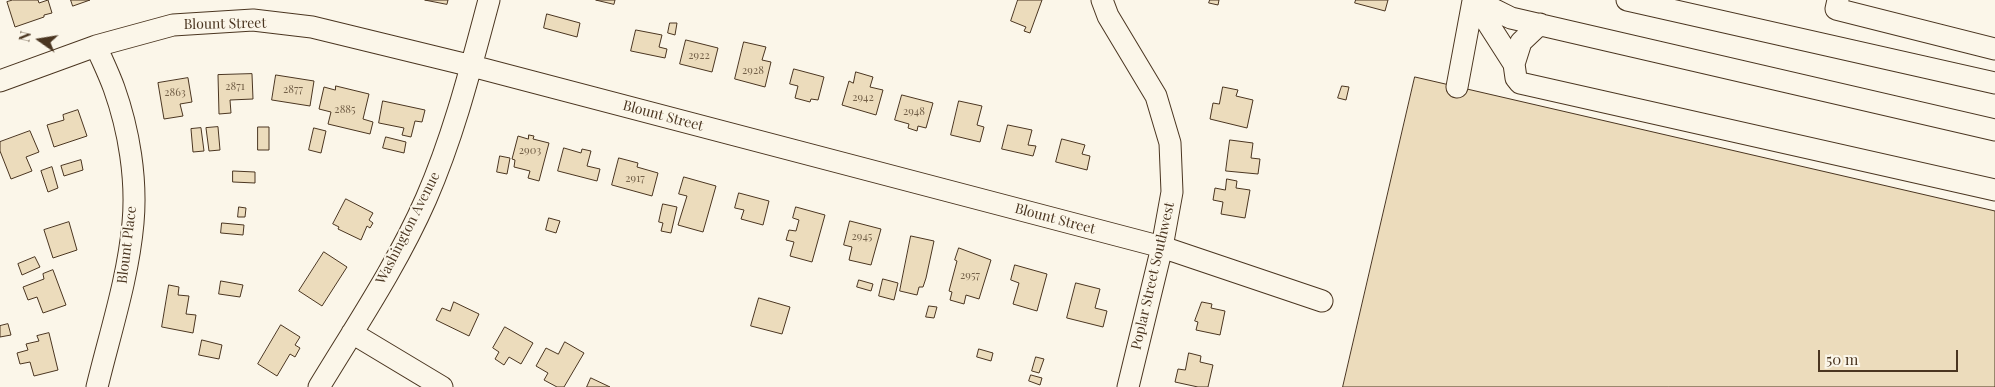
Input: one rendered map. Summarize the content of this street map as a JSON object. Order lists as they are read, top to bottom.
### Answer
{
  "streets": {
    "street": [
      "Blount Street",
      "Washington Avenue",
      "Blount Place",
      "Poplar Street Southwest"
    ]
  },
  "crossings": [
    ["Blount Street", "Washington Avenue"],
    ["Blount Street", "Blount Place"],
    ["Blount Street", "Poplar Street Southwest"]
  ],
  "house_numbers": [
    "2922",
    "2928",
    "2871",
    "2877",
    "2863",
    "2942",
    "2885",
    "2948",
    "2903",
    "2917",
    "2945",
    "2957"
  ],
  "scale_bar": "50 m",
  "north": "left"
}
